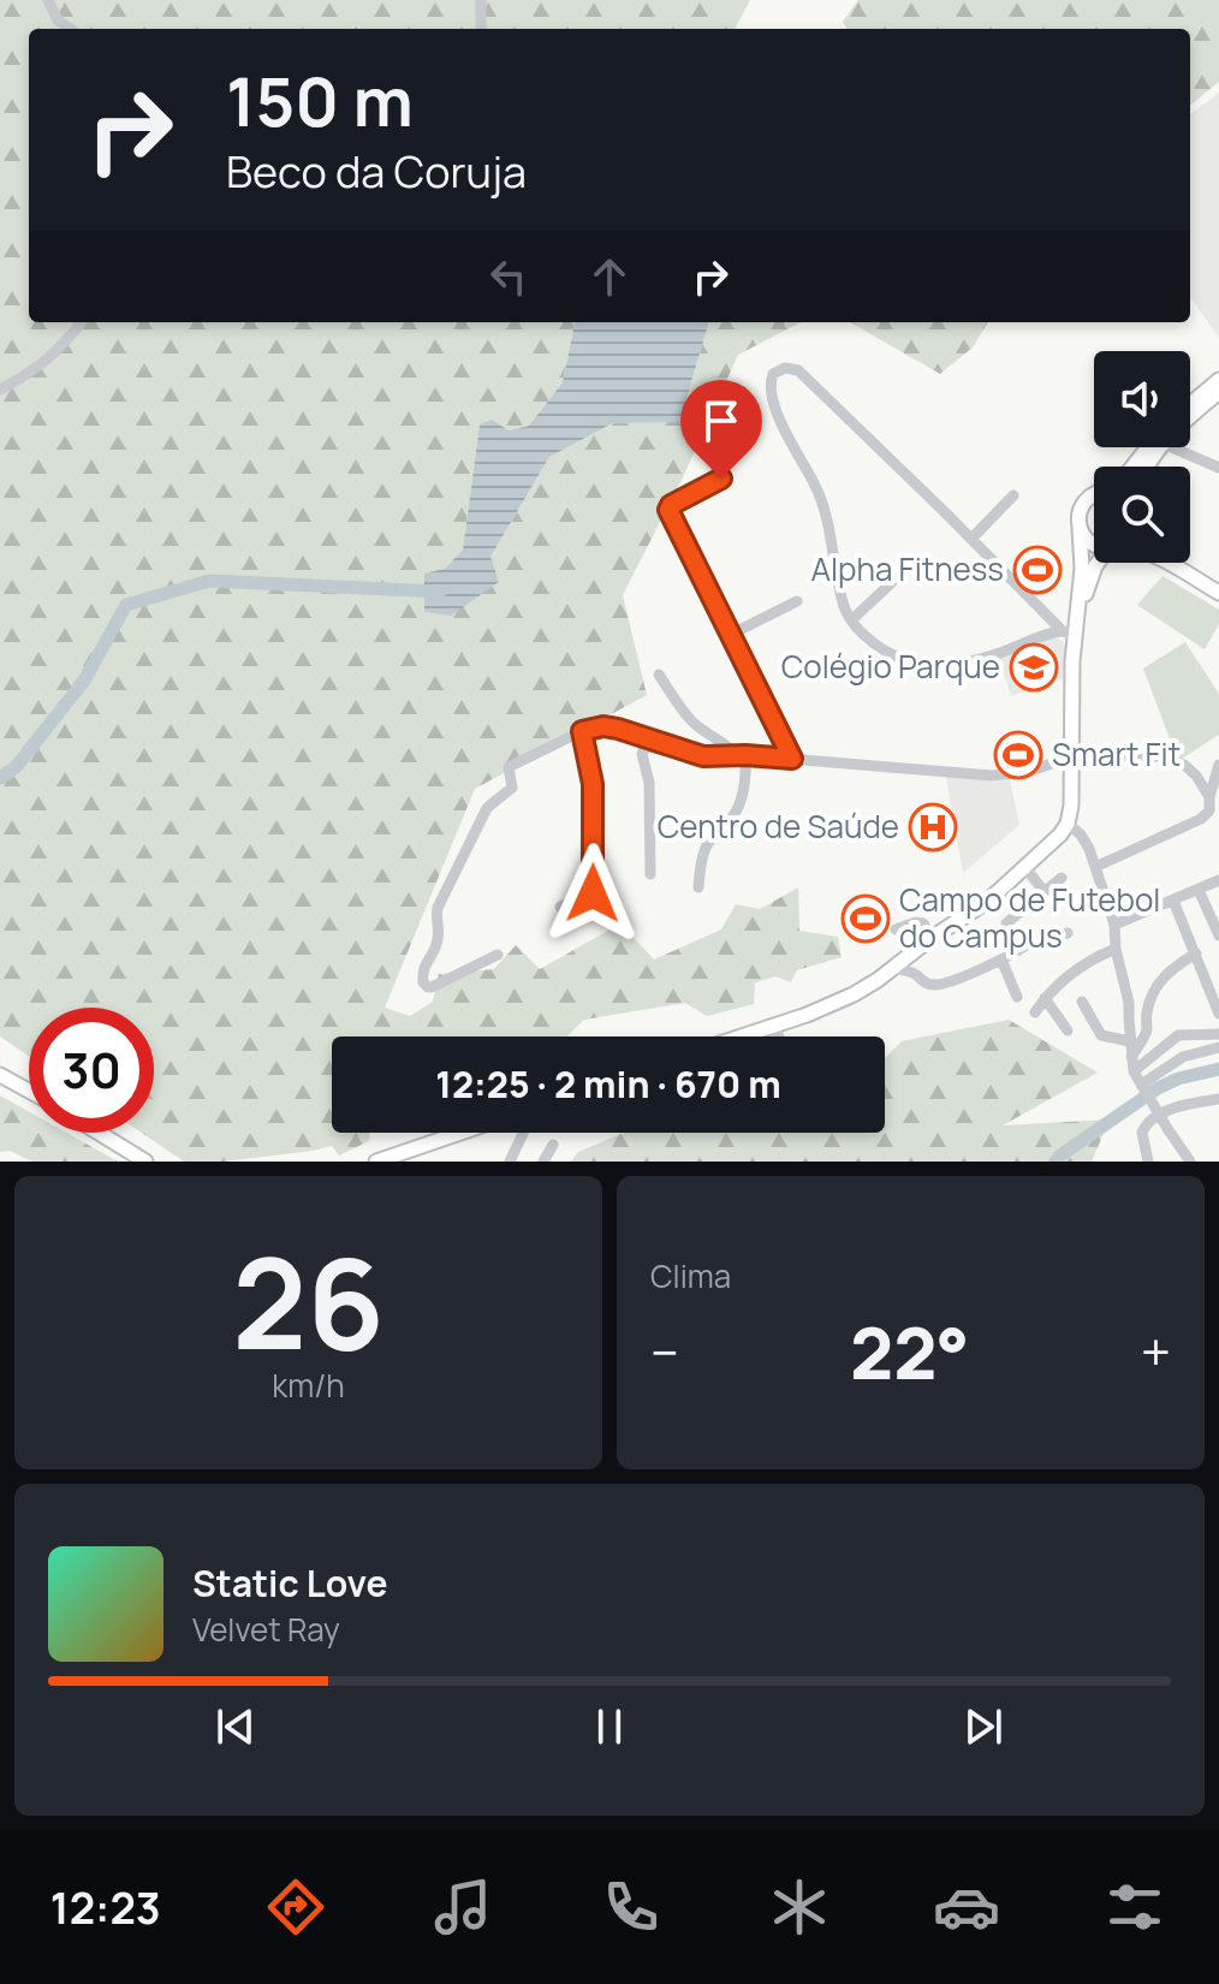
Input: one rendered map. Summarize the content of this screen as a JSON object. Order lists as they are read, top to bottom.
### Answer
{
  "places": {
    "sports": ["Alpha Fitness", "Smart Fit", "Campo de Futebol do Campus"],
    "school or university": ["Colégio Parque"],
    "hospital": ["Centro de Saúde"]
  },
  "page": {
    "turn": ["150 m", "Beco da Coruja"],
    "limit": "30",
    "trip": "12:25 · 2 min · 670 m",
    "tile": [
      ["26", "km/h"],
      "Clima"
    ],
    "heat": ["−", "22°", "+"],
    "song": ["Static Love", "Velvet Ray"],
    "tabs": "12:23"
  }
}
